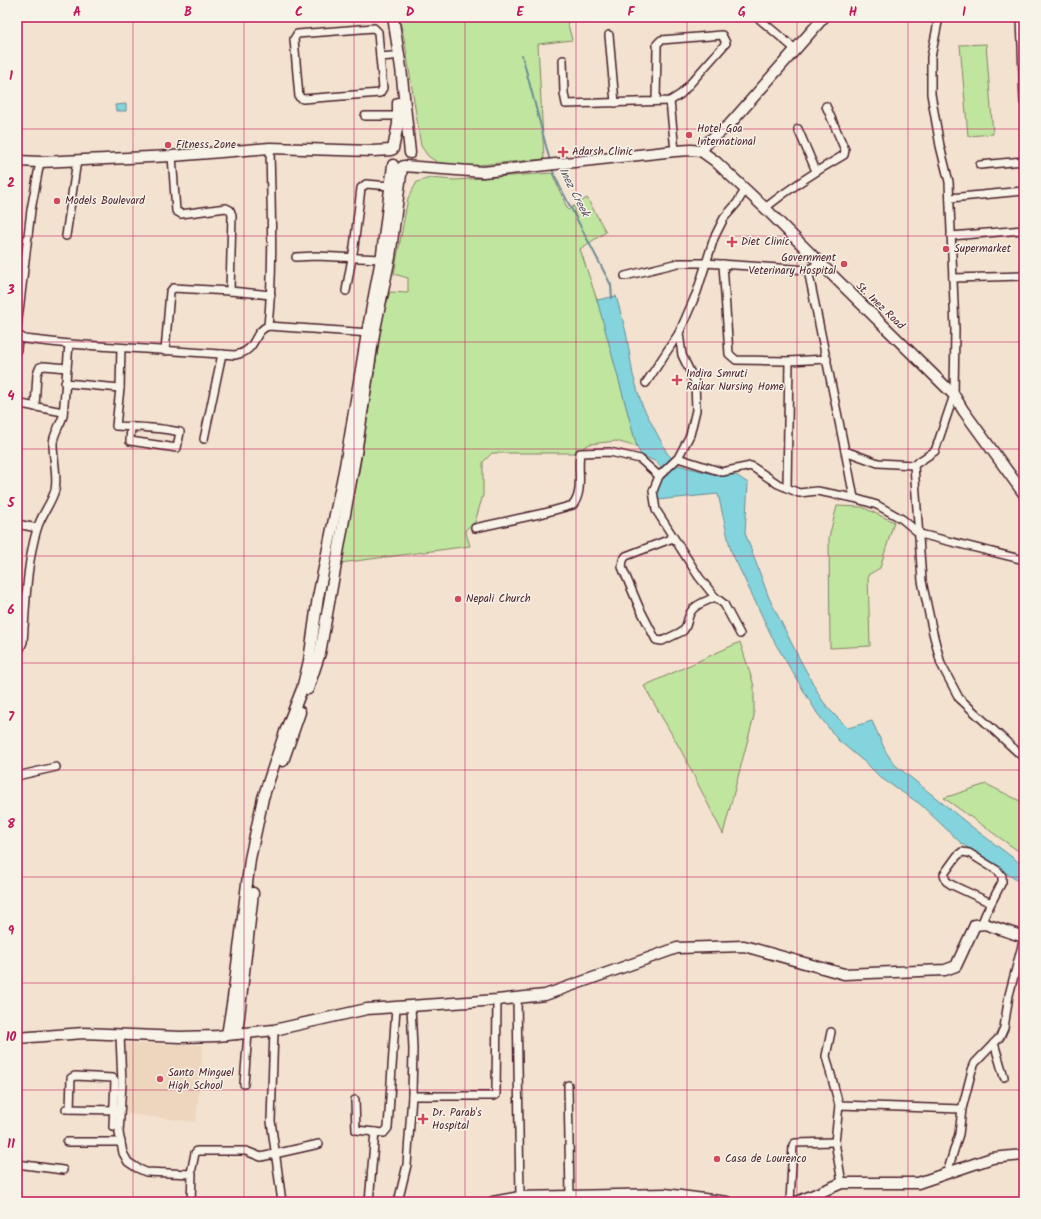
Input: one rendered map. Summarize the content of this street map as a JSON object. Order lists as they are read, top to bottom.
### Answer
{
  "streets": {
    "street": ["St. Inez Road"]
  },
  "water": ["Inez Creek"],
  "places": {
    "other": [
      "Hotel Goa International",
      "Fitness Zone",
      "Models Boulevard",
      "Supermarket",
      "Government Veterinary Hospital",
      "Nepali Church",
      "Santo Minguel High School",
      "Casa de Lourenco"
    ],
    "health": [
      "Adarsh Clinic",
      "Diet Clinic",
      "Indira Smruti Raikar Nursing Home",
      "Dr. Parab's Hospital"
    ]
  },
  "grid": {
    "columns": [
      "A",
      "B",
      "C",
      "D",
      "E",
      "F",
      "G",
      "H",
      "I"
    ],
    "rows": [
      "1",
      "2",
      "3",
      "4",
      "5",
      "6",
      "7",
      "8",
      "9",
      "10",
      "11"
    ]
  }
}
